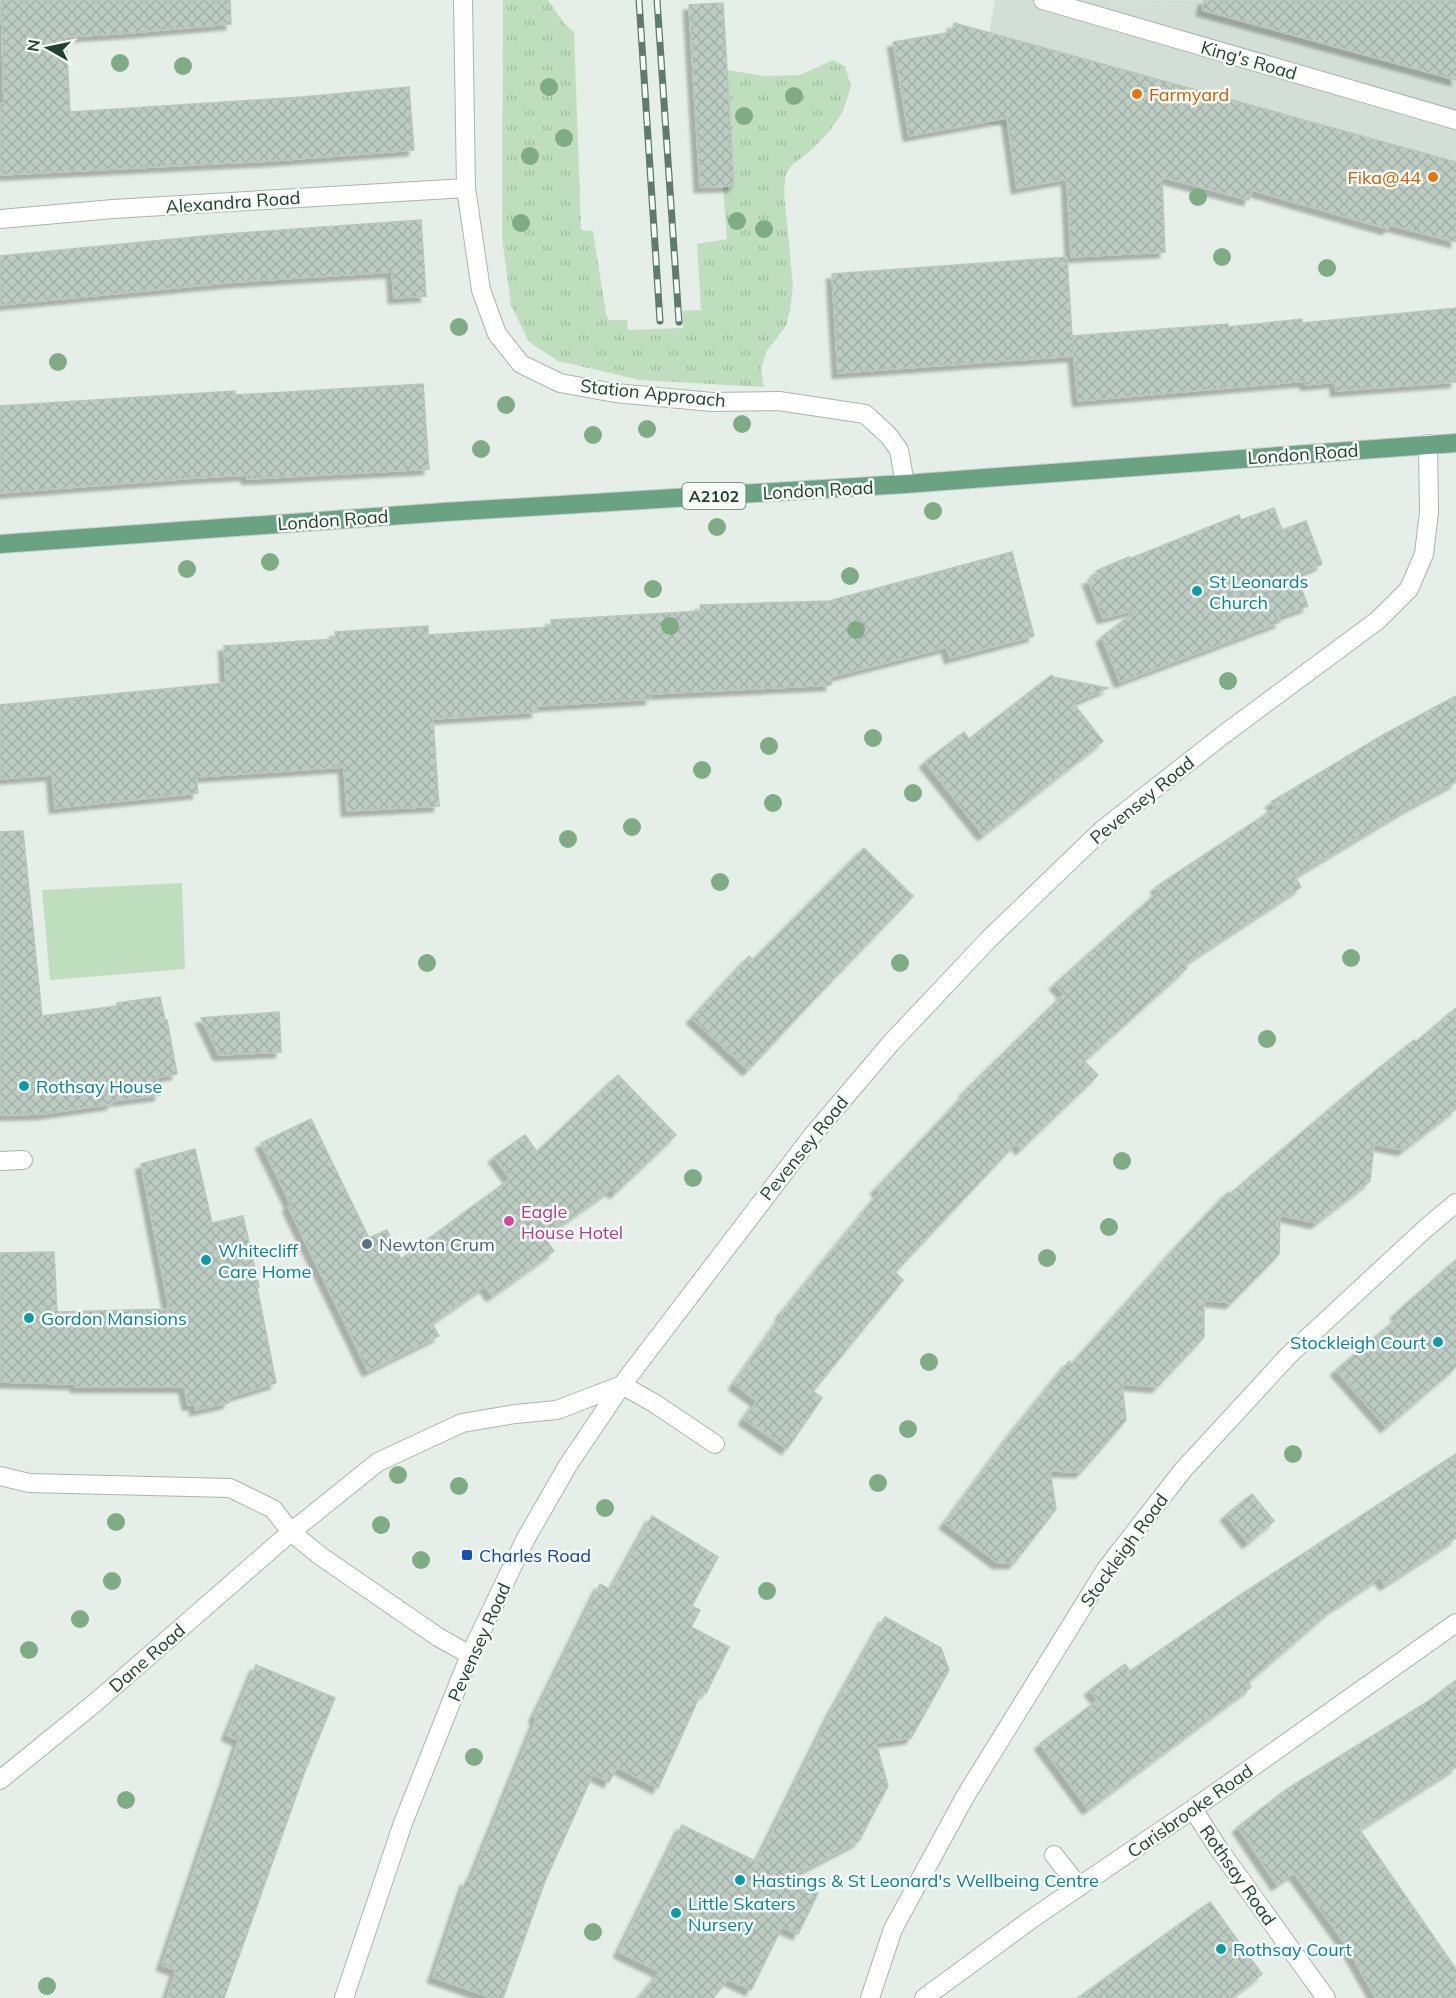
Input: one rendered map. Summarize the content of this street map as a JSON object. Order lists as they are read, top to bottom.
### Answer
{
  "streets": {
    "main road": ["London Road", "A2102"],
    "street": [
      "King's Road",
      "Alexandra Road",
      "Station Approach",
      "Pevensey Road",
      "Stockleigh Road",
      "Dane Road",
      "Carisbrooke Road",
      "Rothsay Road"
    ]
  },
  "crossings": [
    ["Alexandra Road", "Station Approach"],
    ["Station Approach", "London Road"],
    ["London Road", "Pevensey Road"],
    ["Carisbrooke Road", "Rothsay Road"]
  ],
  "places": {
    "other": [
      "Farmyard",
      "Fika@44",
      "St Leonards Church",
      "Rothsay House",
      "Eagle House Hotel",
      "Newton Crum",
      "Whitecliff Care Home",
      "Gordon Mansions",
      "Stockleigh Court",
      "Hastings & St Leonard's Wellbeing Centre",
      "Little Skaters Nursery",
      "Rothsay Court"
    ],
    "transit": ["Charles Road"]
  },
  "north": "left"
}
